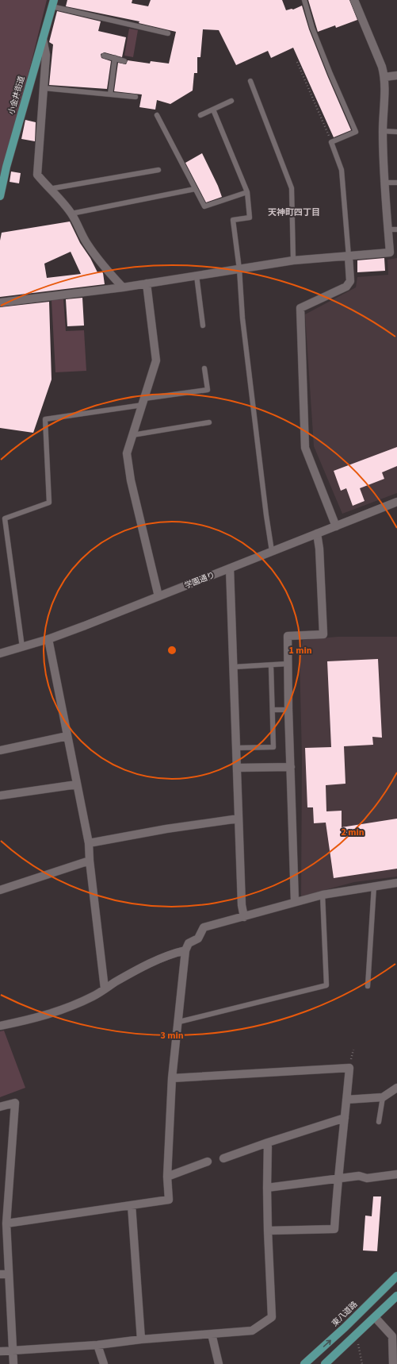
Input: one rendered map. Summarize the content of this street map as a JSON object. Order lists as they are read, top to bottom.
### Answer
{
  "streets": {
    "main road": ["小金井街道", "東八道路"],
    "street": ["学園通り"]
  },
  "districts": ["天神町四丁目"],
  "rings": ["1 min", "2 min", "3 min"]
}
